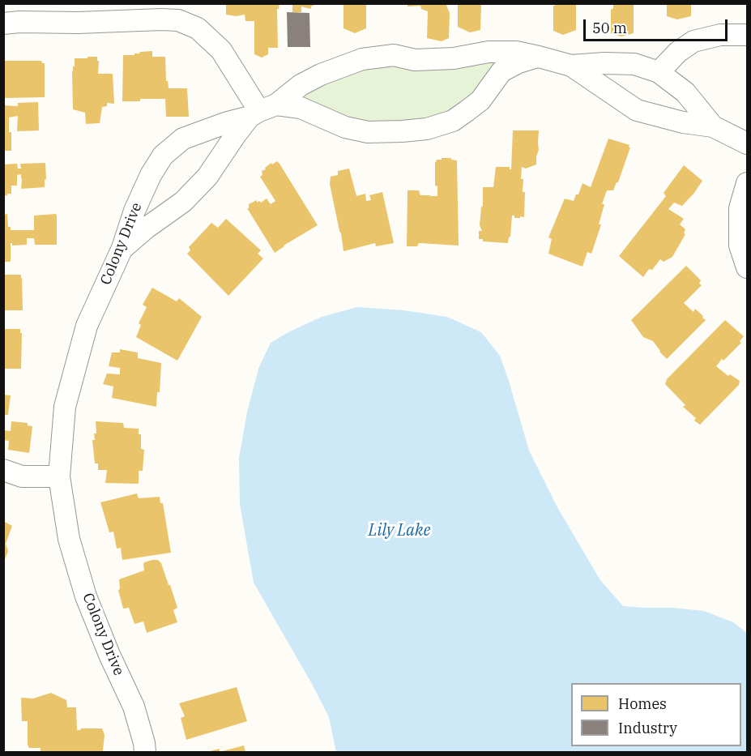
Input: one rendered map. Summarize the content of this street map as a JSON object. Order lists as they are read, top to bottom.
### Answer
{
  "streets": {
    "street": ["Colony Drive"]
  },
  "water": ["Lily Lake"],
  "legend": ["Homes", "Industry"],
  "scale_bar": "50 m"
}
